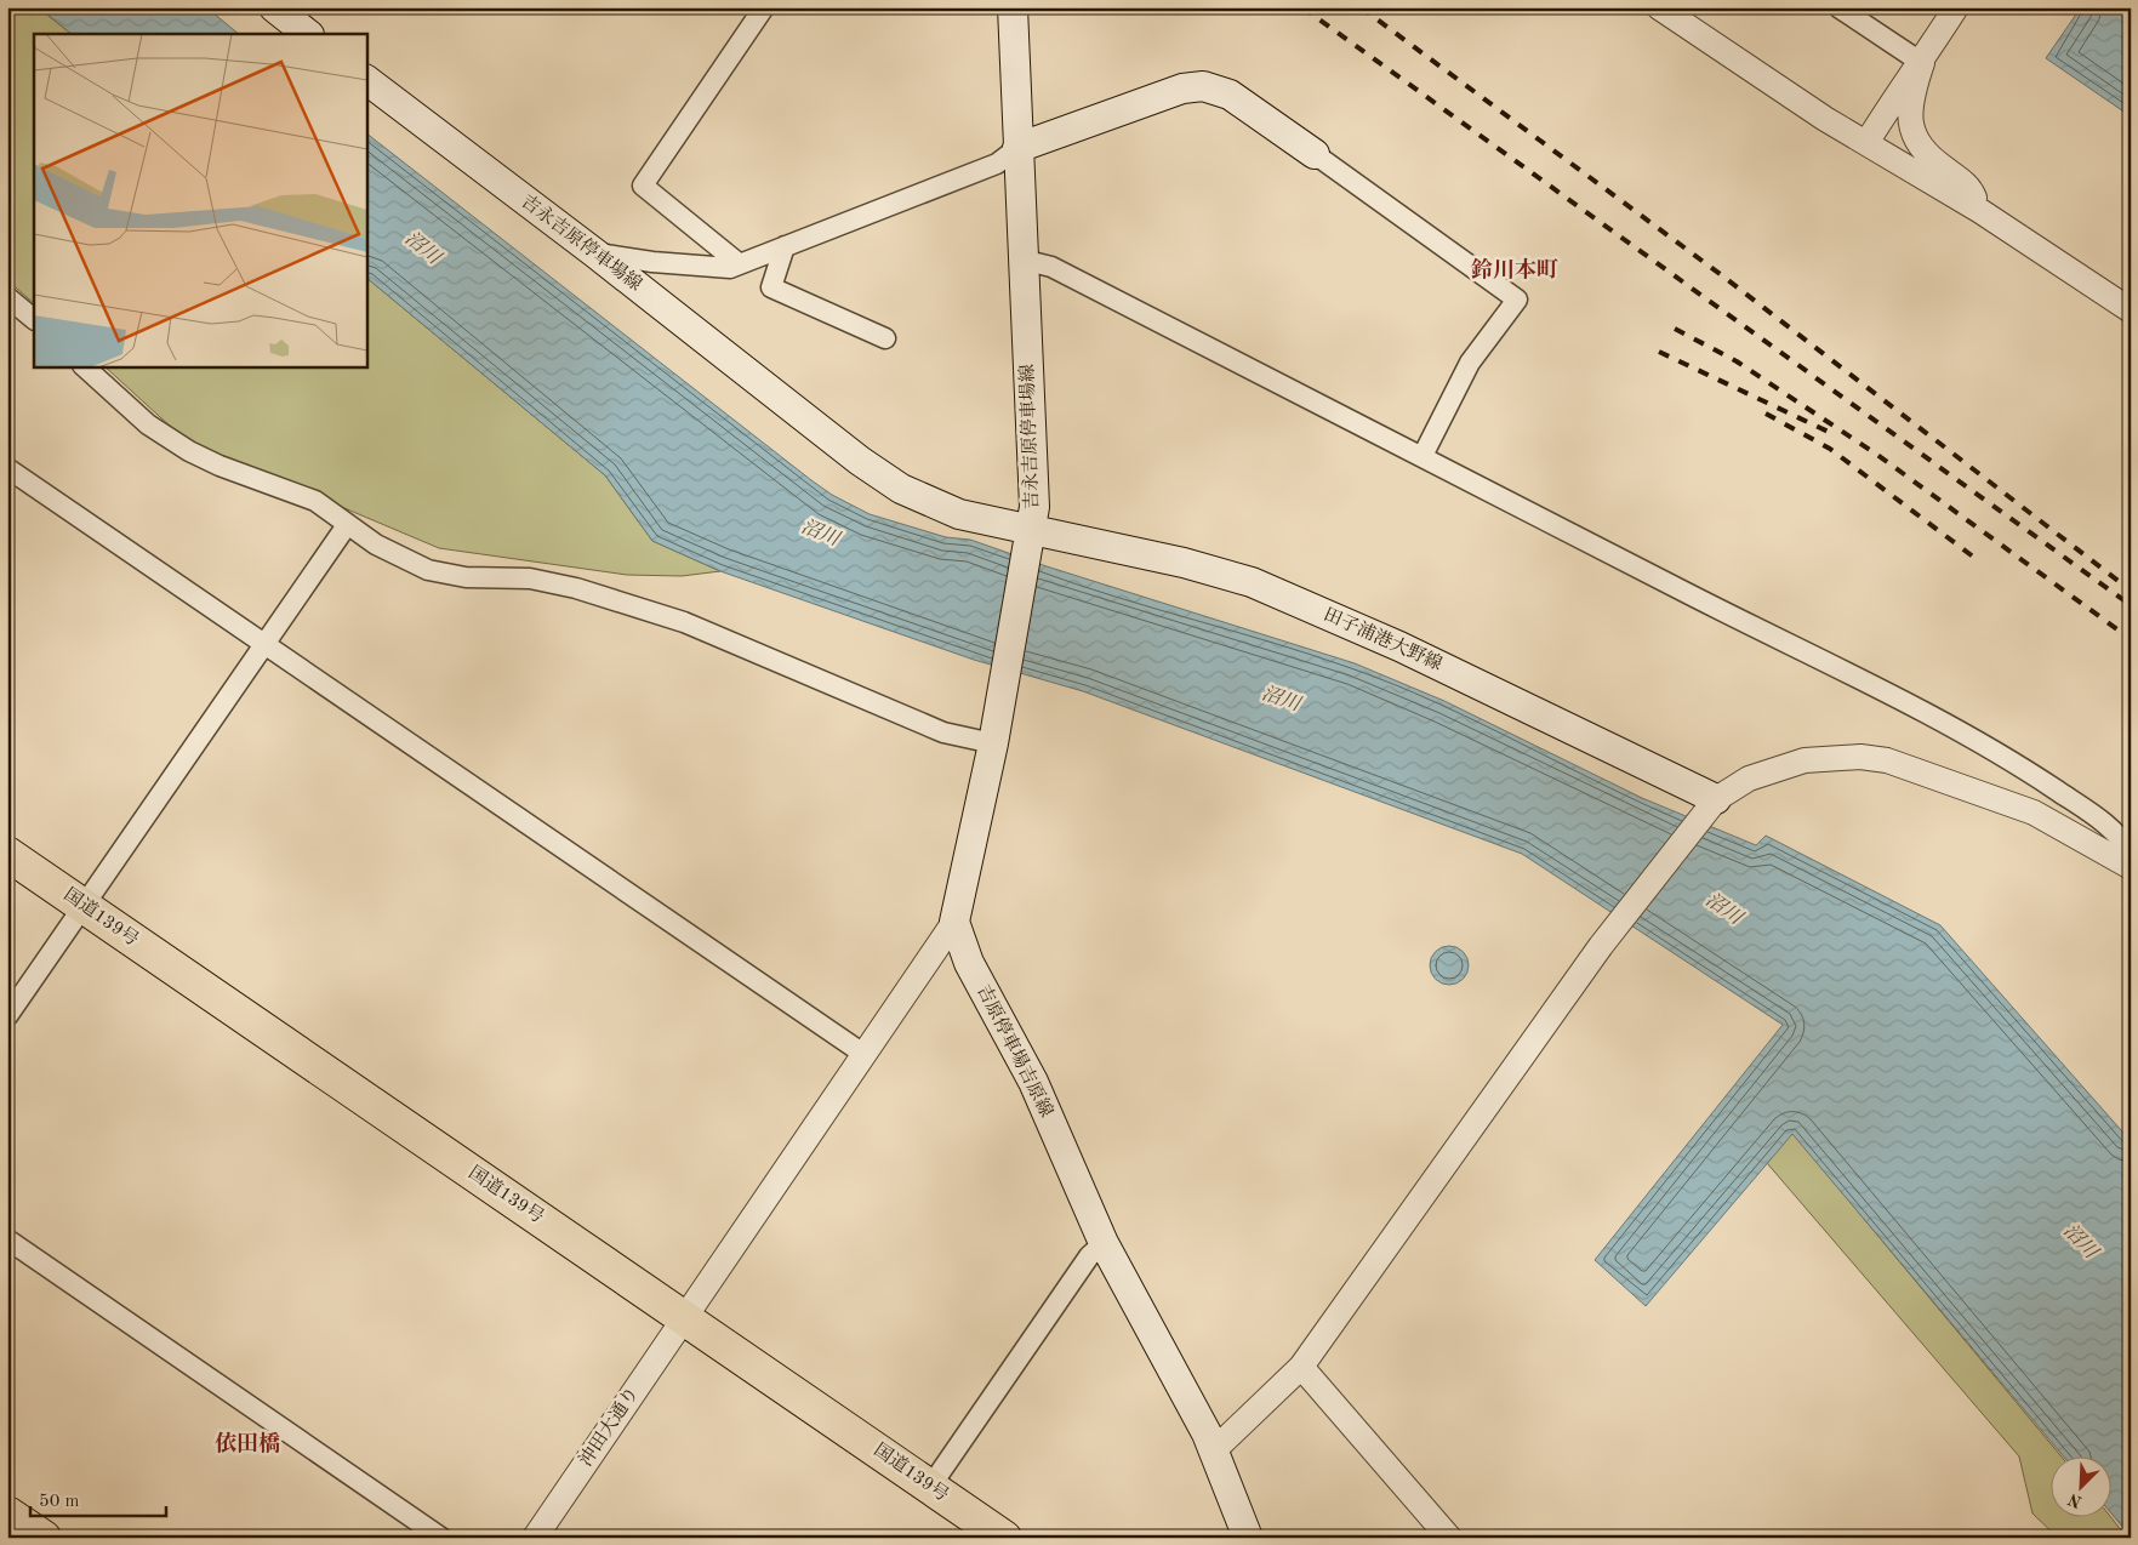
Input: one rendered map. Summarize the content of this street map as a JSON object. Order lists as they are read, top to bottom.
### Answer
{
  "streets": {
    "highway": ["国道139号"],
    "main road": ["吉永吉原停車場線", "田子浦港大野線", "吉原停車場吉原線"],
    "street": ["沖田大通り"]
  },
  "crossings": [
    ["吉永吉原停車場線", "田子浦港大野線"],
    ["国道139号", "沖田大通り"],
    ["吉原停車場吉原線", "沖田大通り"]
  ],
  "districts": ["鈴川本町", "依田橋"],
  "water": ["沼川"],
  "scale_bar": "50 m",
  "north": "bottom left"
}
